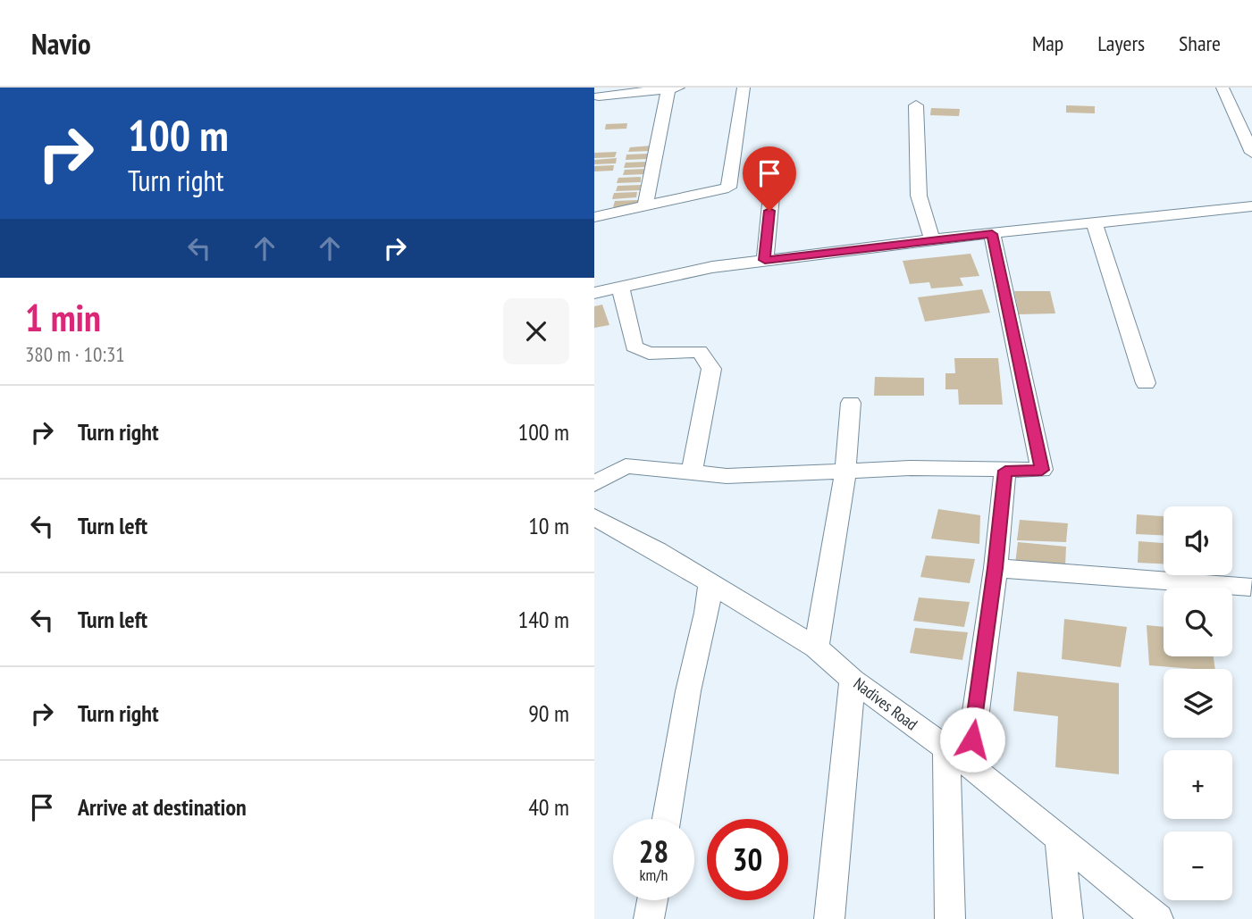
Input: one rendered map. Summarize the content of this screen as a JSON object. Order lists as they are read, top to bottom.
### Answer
{
  "streets": {
    "street": ["Nadives Road"]
  },
  "page": {
    "header": "Navio",
    "nav": ["Map", "Layers", "Share"],
    "turn": ["100 m", "Turn right"],
    "heading": ["1 min", "380 m · 10:31"],
    "list": [
      {
        "name": "Turn right",
        "value": "100 m"
      },
      {
        "name": "Turn left",
        "value": "10 m"
      },
      {
        "name": "Turn left",
        "value": "140 m"
      },
      {
        "name": "Turn right",
        "value": "90 m"
      },
      {
        "name": "Arrive at destination",
        "value": "40 m"
      }
    ],
    "map_buttons": ["+", "−"],
    "speed": "28 km/h",
    "limit": "30"
  }
}
